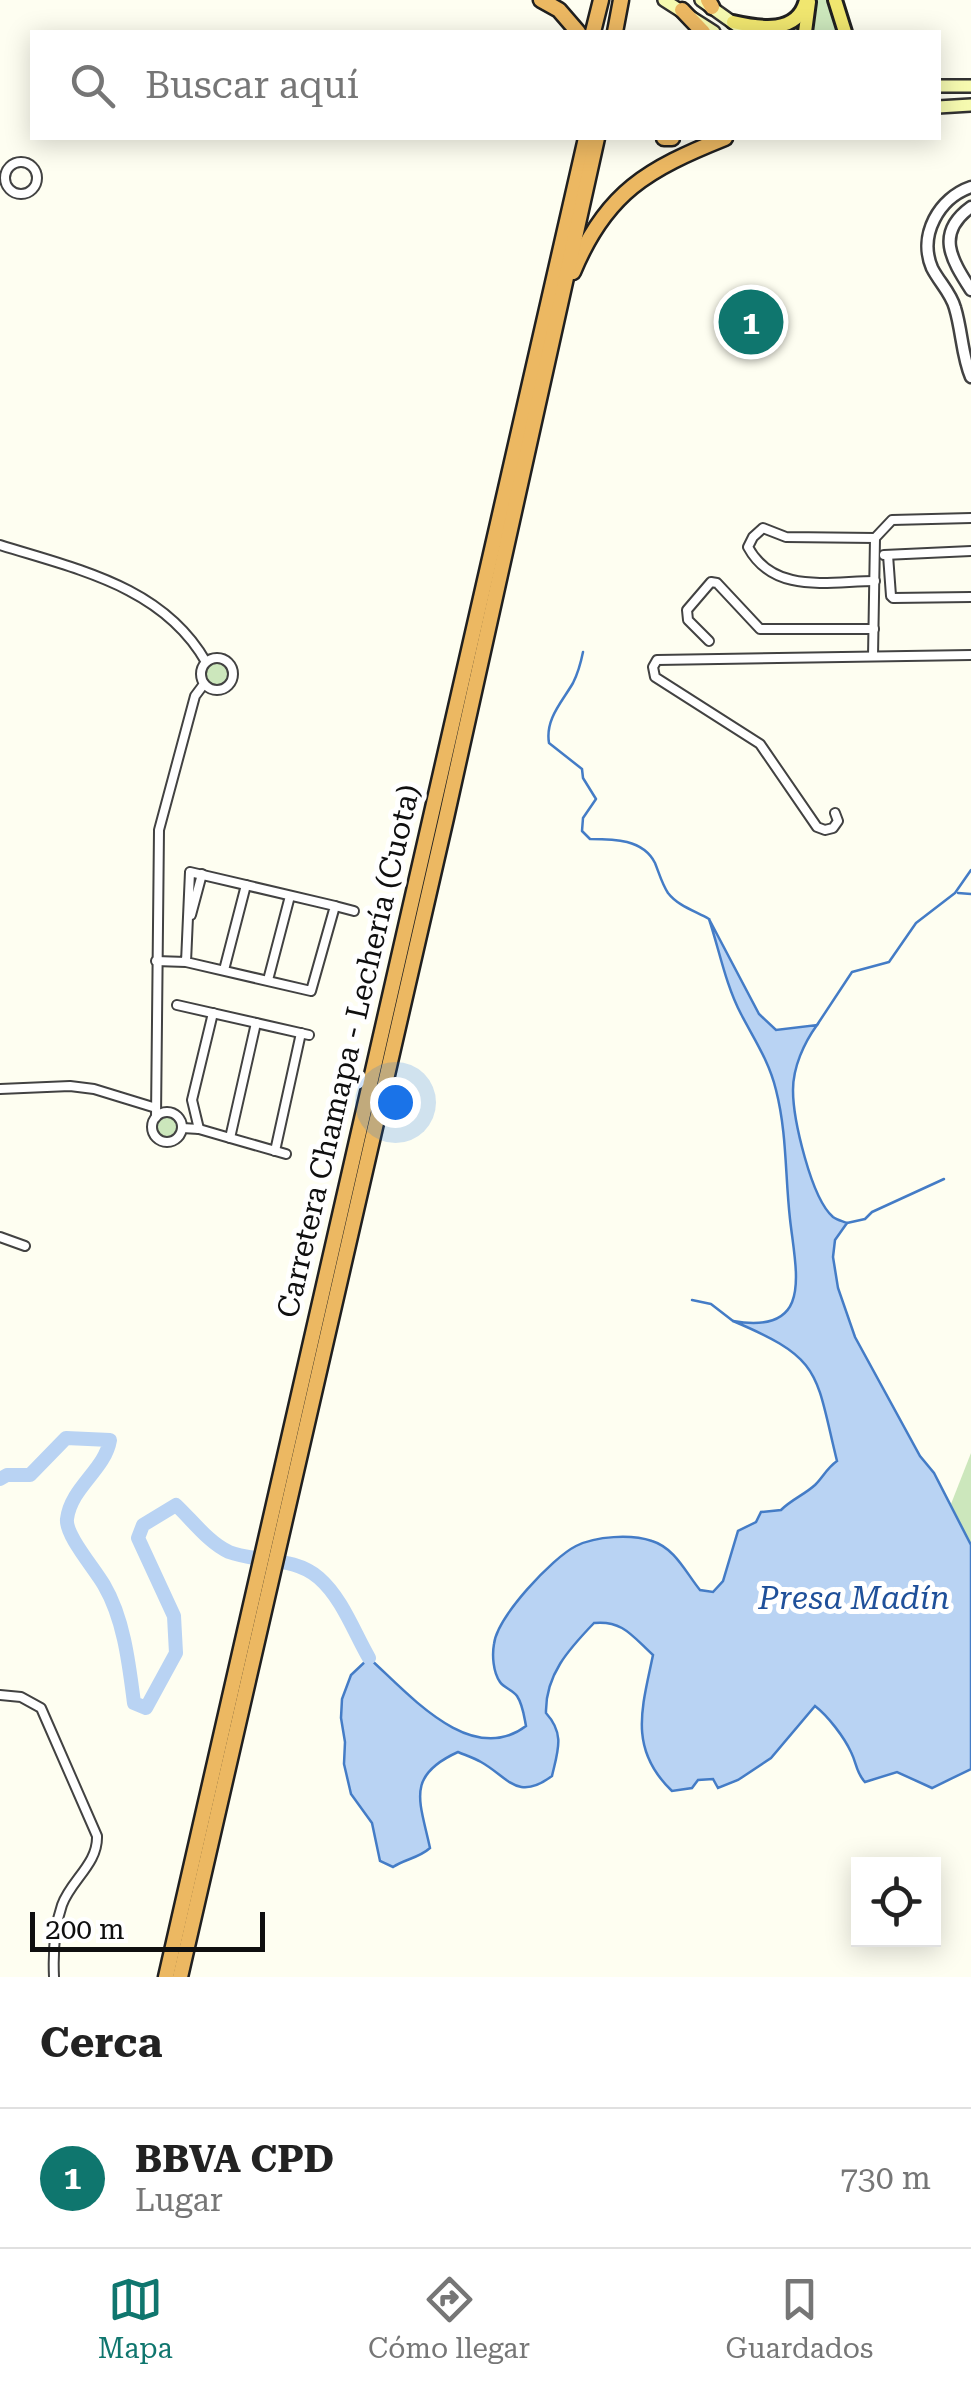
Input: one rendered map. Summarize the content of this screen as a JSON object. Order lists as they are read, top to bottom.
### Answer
{
  "streets": {
    "highway": ["Carretera Chamapa - Lechería (Cuota)"]
  },
  "water": ["Presa Madín"],
  "scale_bar": "200 m",
  "page": {
    "search": "Buscar aquí",
    "pins": "1",
    "scale": "200 m",
    "heading": "Cerca",
    "list": [
      {
        "mark": "1",
        "name": "BBVA CPD",
        "note": "Lugar",
        "value": "730 m"
      }
    ],
    "nav": ["Mapa", "Cómo llegar", "Guardados"]
  }
}
